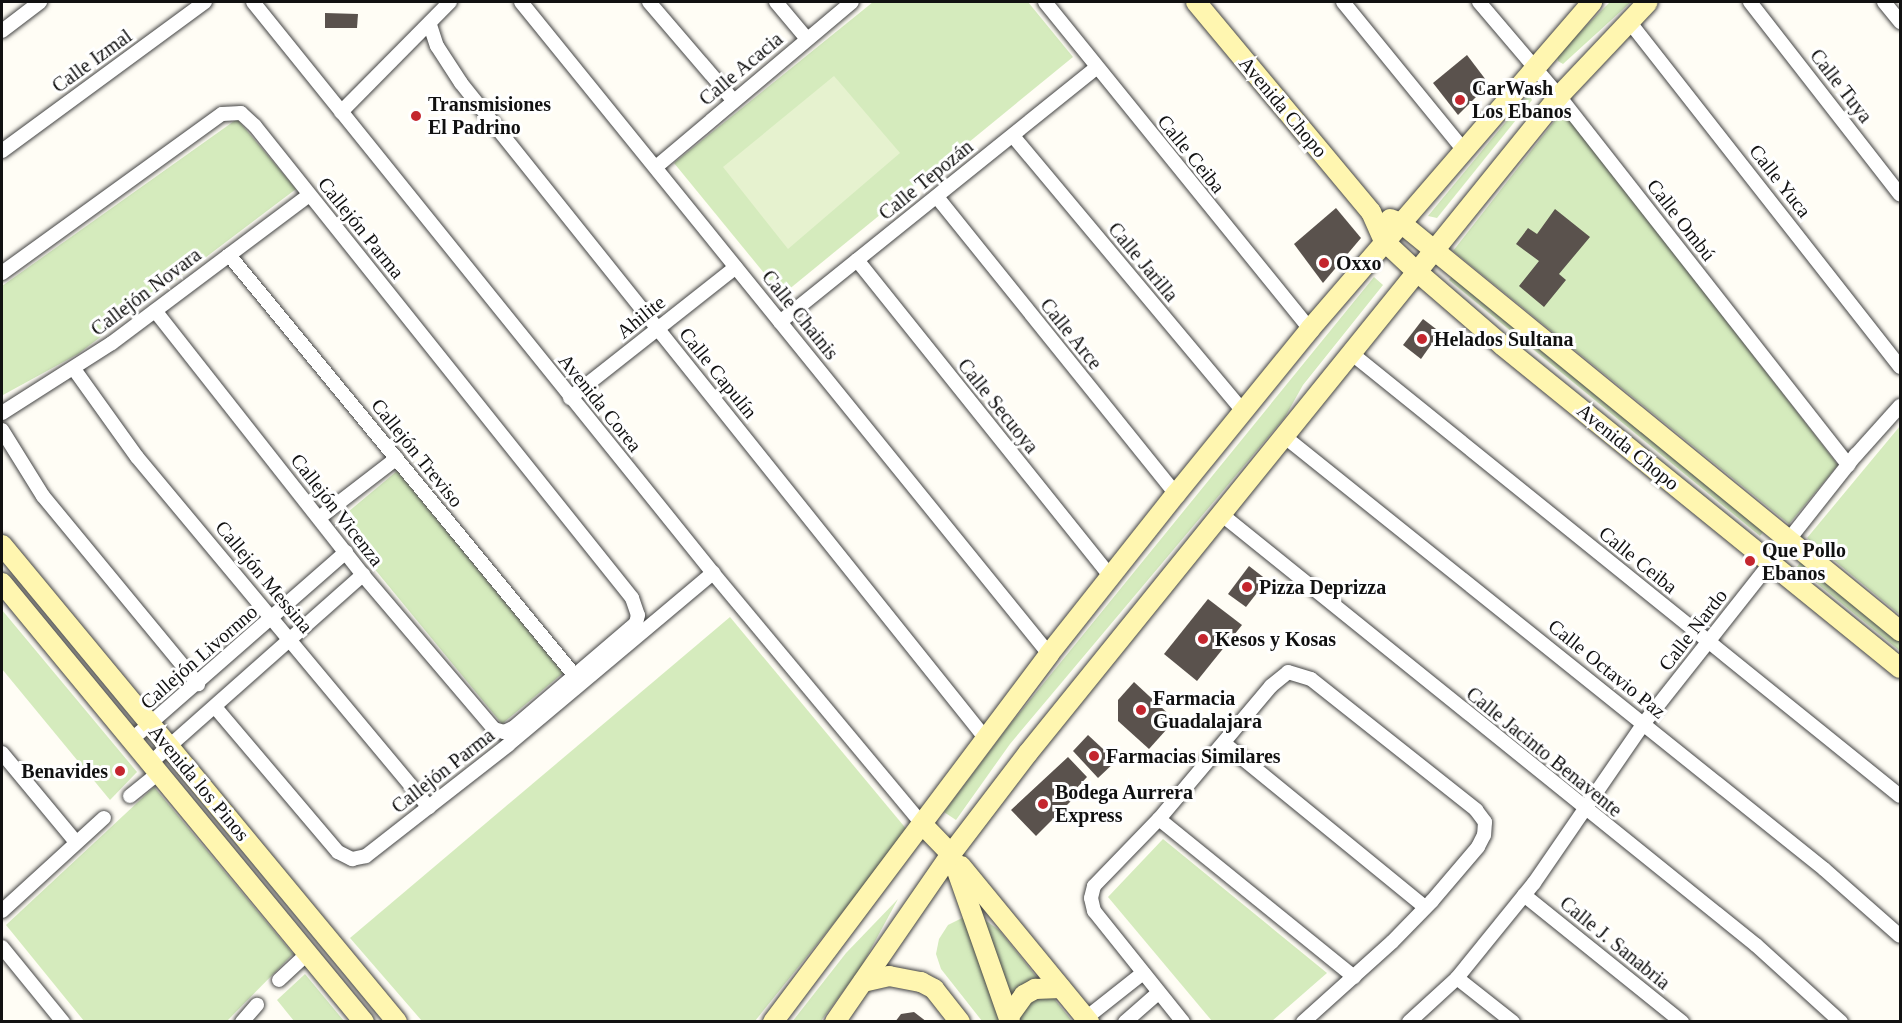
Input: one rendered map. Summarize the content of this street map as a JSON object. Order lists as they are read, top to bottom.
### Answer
{
  "streets": {
    "street": [
      "Calle Izmal",
      "Calle Acacia",
      "Calle Tuya",
      "Avenida Chopo",
      "Calle Ceiba",
      "Calle Tepozán",
      "Calle Yuca",
      "Calle Ombú",
      "Callejón Parma",
      "Calle Jarilla",
      "Callejón Novara",
      "Calle Chainis",
      "Ahilite",
      "Calle Arce",
      "Calle Capulín",
      "Avenida Corea",
      "Calle Secuoya",
      "Callejón Treviso",
      "Callejón Vicenza",
      "Callejón Messina",
      "Calle Nardo",
      "Callejón Livornno",
      "Calle Octavio Paz",
      "Calle Jacinto Benavente",
      "Avenida los Pinos",
      "Calle J. Sanabria"
    ]
  },
  "crossings": [
    ["Calle Acacia", "Calle Chainis"],
    ["Avenida Chopo", "Calle Nardo"],
    ["Calle Ceiba", "Calle Tepozán"],
    ["Calle Ceiba", "Calle Nardo"],
    ["Calle Tepozán", "Calle Jarilla"],
    ["Calle Tepozán", "Calle Chainis"],
    ["Calle Tepozán", "Calle Arce"],
    ["Calle Tepozán", "Calle Secuoya"],
    ["Calle Ombú", "Calle Nardo"],
    ["Callejón Parma", "Callejón Novara"],
    ["Callejón Parma", "Avenida Corea"],
    ["Callejón Parma", "Callejón Treviso"],
    ["Callejón Parma", "Callejón Vicenza"],
    ["Callejón Parma", "Callejón Messina"],
    ["Callejón Novara", "Callejón Treviso"],
    ["Callejón Novara", "Callejón Vicenza"],
    ["Callejón Novara", "Callejón Messina"],
    ["Calle Chainis", "Ahilite"],
    ["Ahilite", "Calle Capulín"],
    ["Ahilite", "Avenida Corea"],
    ["Callejón Treviso", "Callejón Vicenza"],
    ["Callejón Vicenza", "Callejón Livornno"],
    ["Callejón Messina", "Callejón Livornno"],
    ["Calle Nardo", "Calle Octavio Paz"],
    ["Calle Nardo", "Calle Jacinto Benavente"],
    ["Calle Nardo", "Calle J. Sanabria"],
    ["Callejón Livornno", "Avenida los Pinos"]
  ],
  "places": [
    "CarWash Los Ebanos",
    "Transmisiones El Padrino",
    "Oxxo",
    "Helados Sultana",
    "Que Pollo Ebanos",
    "Pizza Deprizza",
    "Kesos y Kosas",
    "Farmacia Guadalajara",
    "Farmacias Similares",
    "Benavides",
    "Bodega Aurrera Express"
  ]
}
